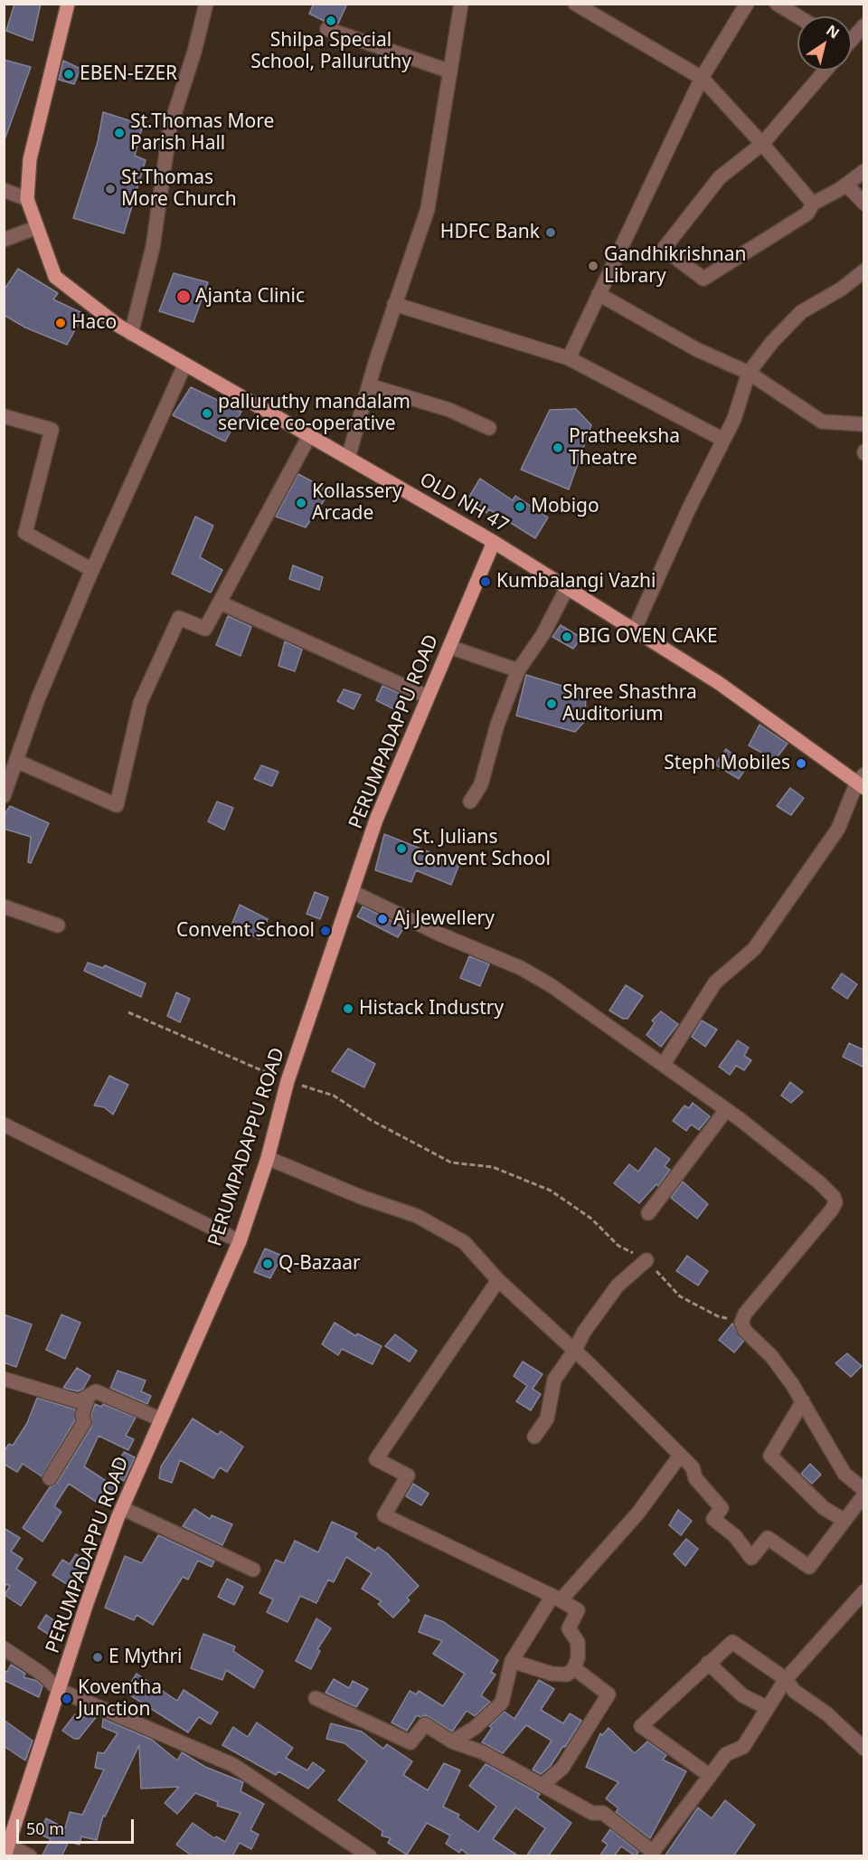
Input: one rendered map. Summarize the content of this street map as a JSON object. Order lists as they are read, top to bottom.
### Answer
{
  "streets": {
    "main road": ["OLD NH 47", "PERUMPADAPPU ROAD"]
  },
  "crossings": [
    ["OLD NH 47", "PERUMPADAPPU ROAD"]
  ],
  "places": [
    "Shilpa Special School, Palluruthy",
    "EBEN-EZER",
    "St.Thomas More Parish Hall",
    "St.Thomas More Church",
    "HDFC Bank",
    "Gandhikrishnan Library",
    "Ajanta Clinic",
    "Haco",
    "palluruthy mandalam service co-operative",
    "Pratheeksha Theatre",
    "Kollassery Arcade",
    "Mobigo",
    "Kumbalangi Vazhi",
    "BIG OVEN CAKE",
    "Shree Shasthra Auditorium",
    "Steph Mobiles",
    "St. Julians Convent School",
    "Aj Jewellery",
    "Convent School",
    "Histack Industry",
    "Q-Bazaar",
    "E Mythri",
    "Koventha Junction"
  ],
  "scale_bar": "50 m",
  "north": "top right"
}
